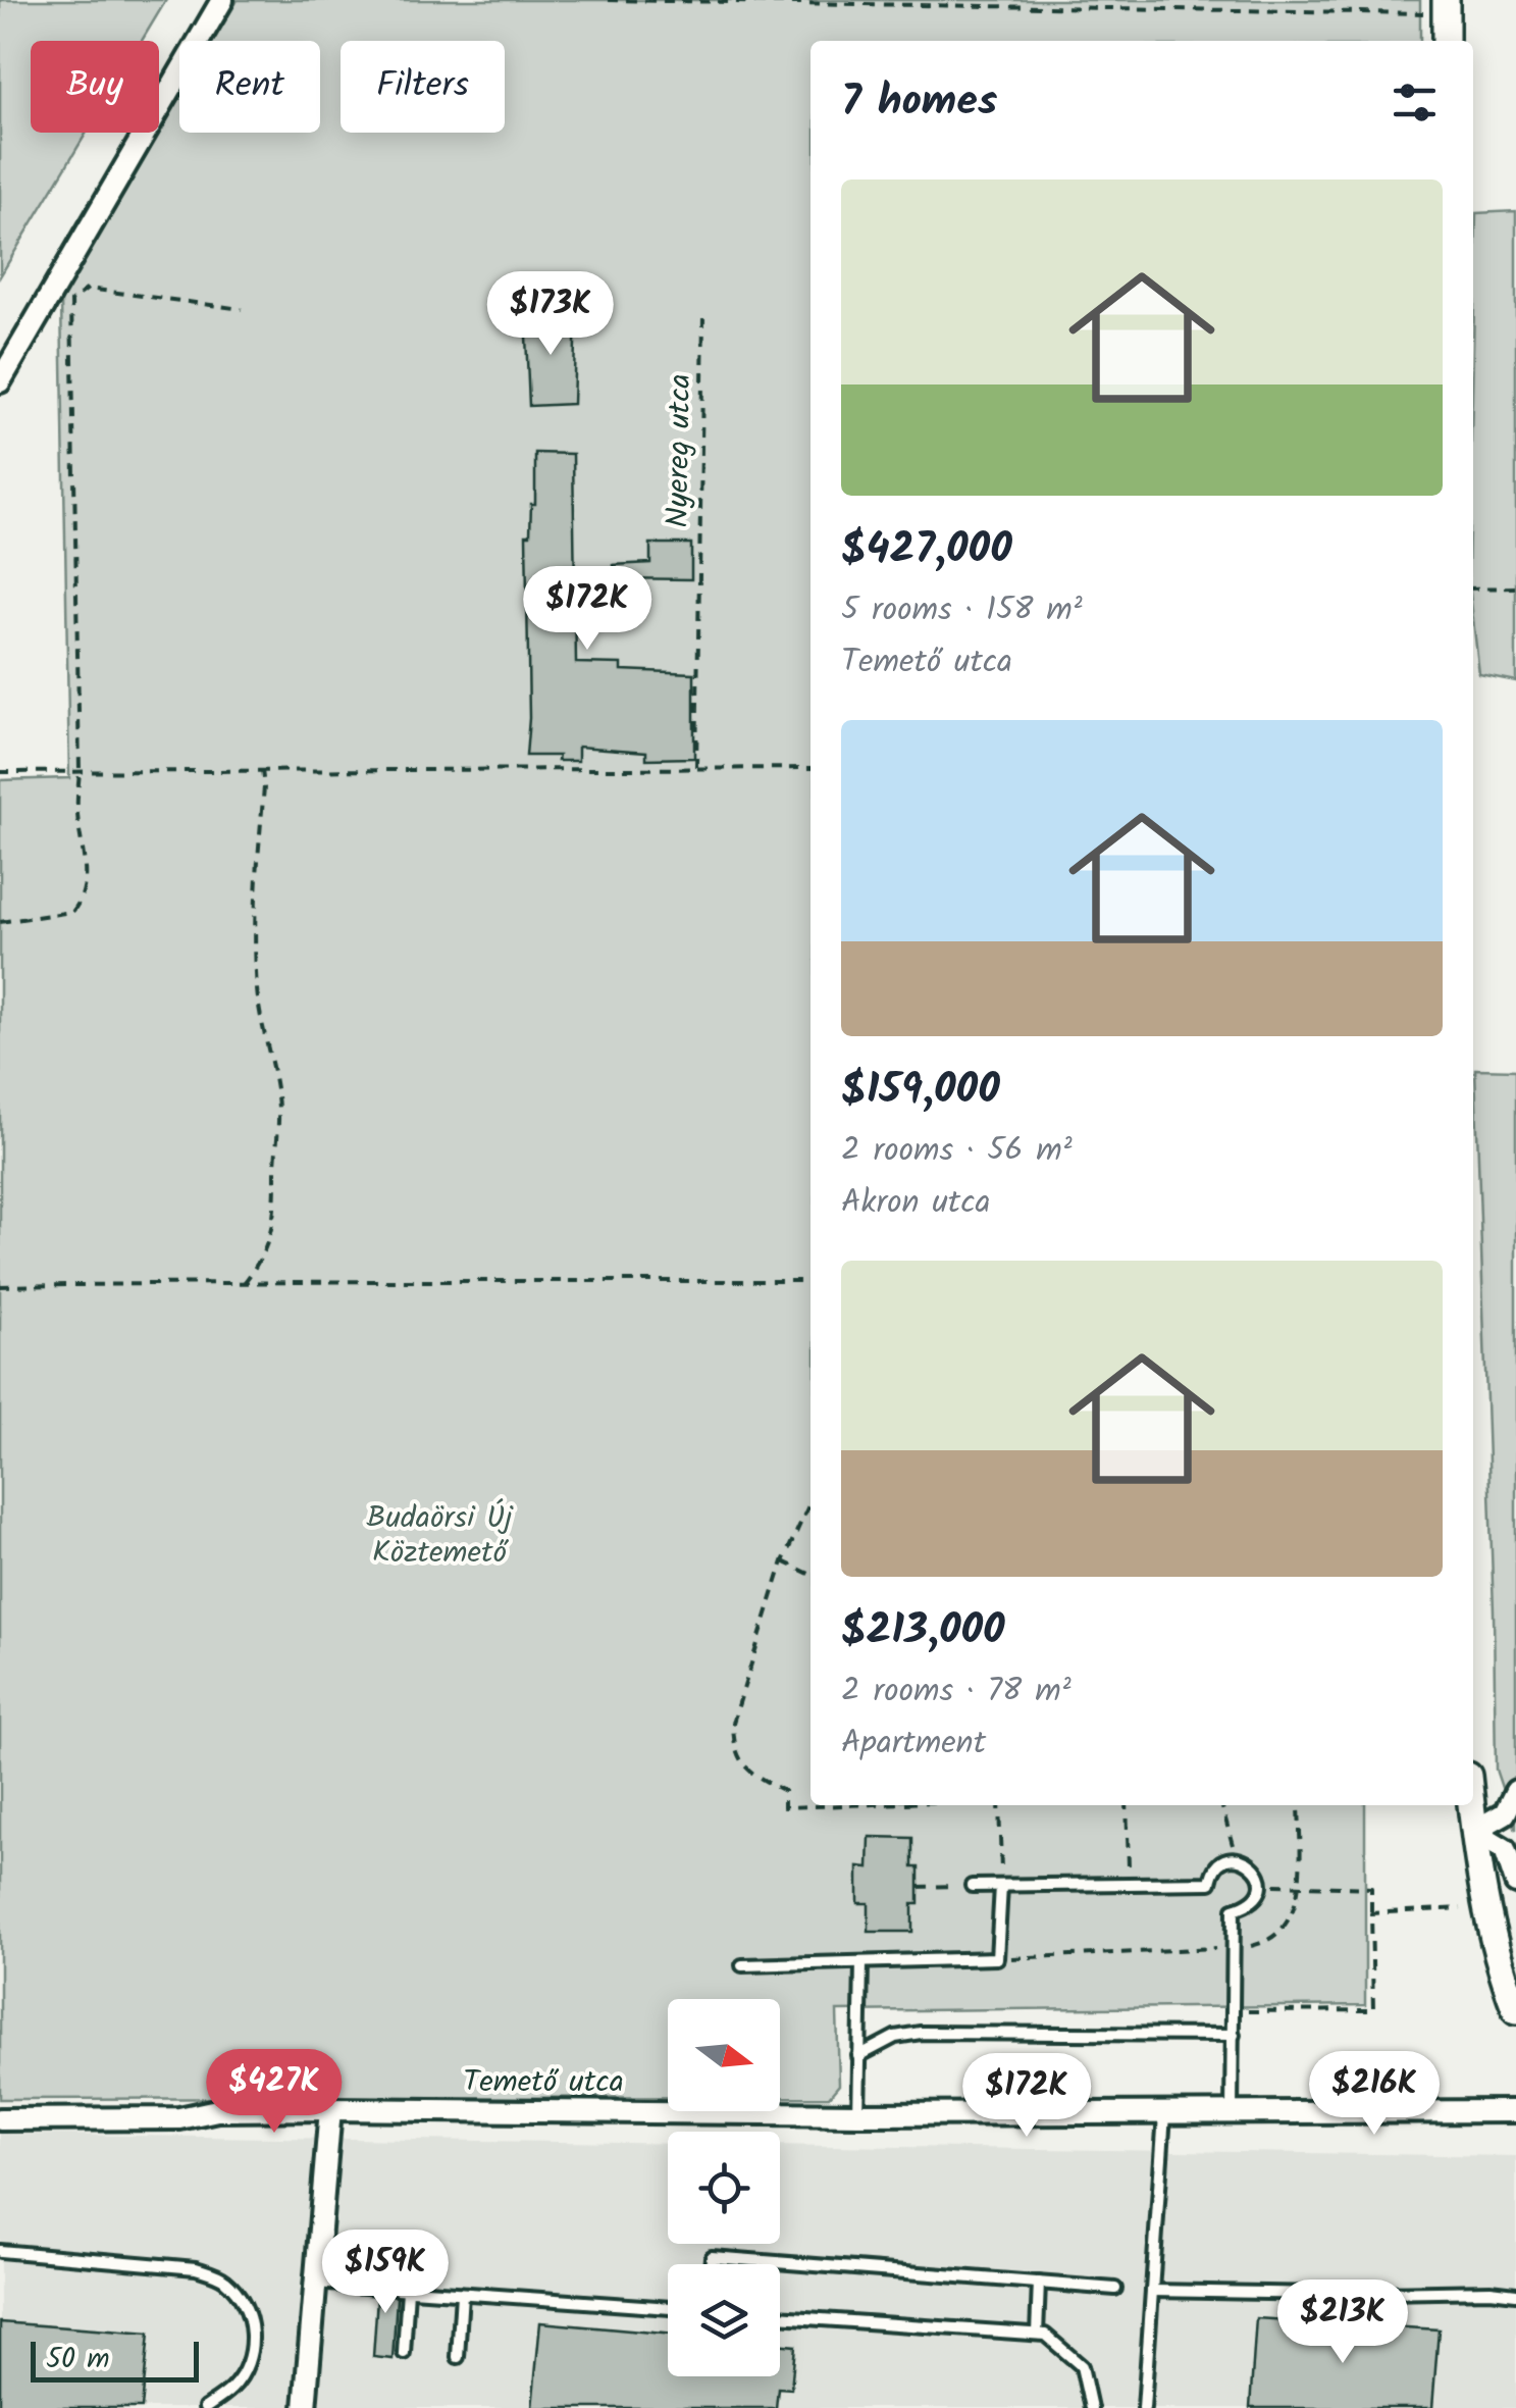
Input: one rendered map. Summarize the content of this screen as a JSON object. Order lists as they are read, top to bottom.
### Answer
{
  "streets": {
    "street": ["Temető utca"],
    "path": ["Nyereg utca"]
  },
  "parks": ["Budaörsi Új Köztemető"],
  "scale_bar": "50 m",
  "north": "right",
  "page": {
    "chip": ["Buy", "Rent", "Filters"],
    "heading": "7 homes",
    "list": [
      {
        "name": "$427,000",
        "note": "5 rooms · 158 m² · Temető utca"
      },
      {
        "name": "$159,000",
        "note": "2 rooms · 56 m² · Akron utca"
      },
      {
        "name": "$213,000",
        "note": "2 rooms · 78 m² · Apartment"
      }
    ],
    "price": [
      "$173K",
      "$172K",
      "$427K",
      "$216K",
      "$172K",
      "$159K",
      "$213K"
    ],
    "scale": "50 m"
  }
}
